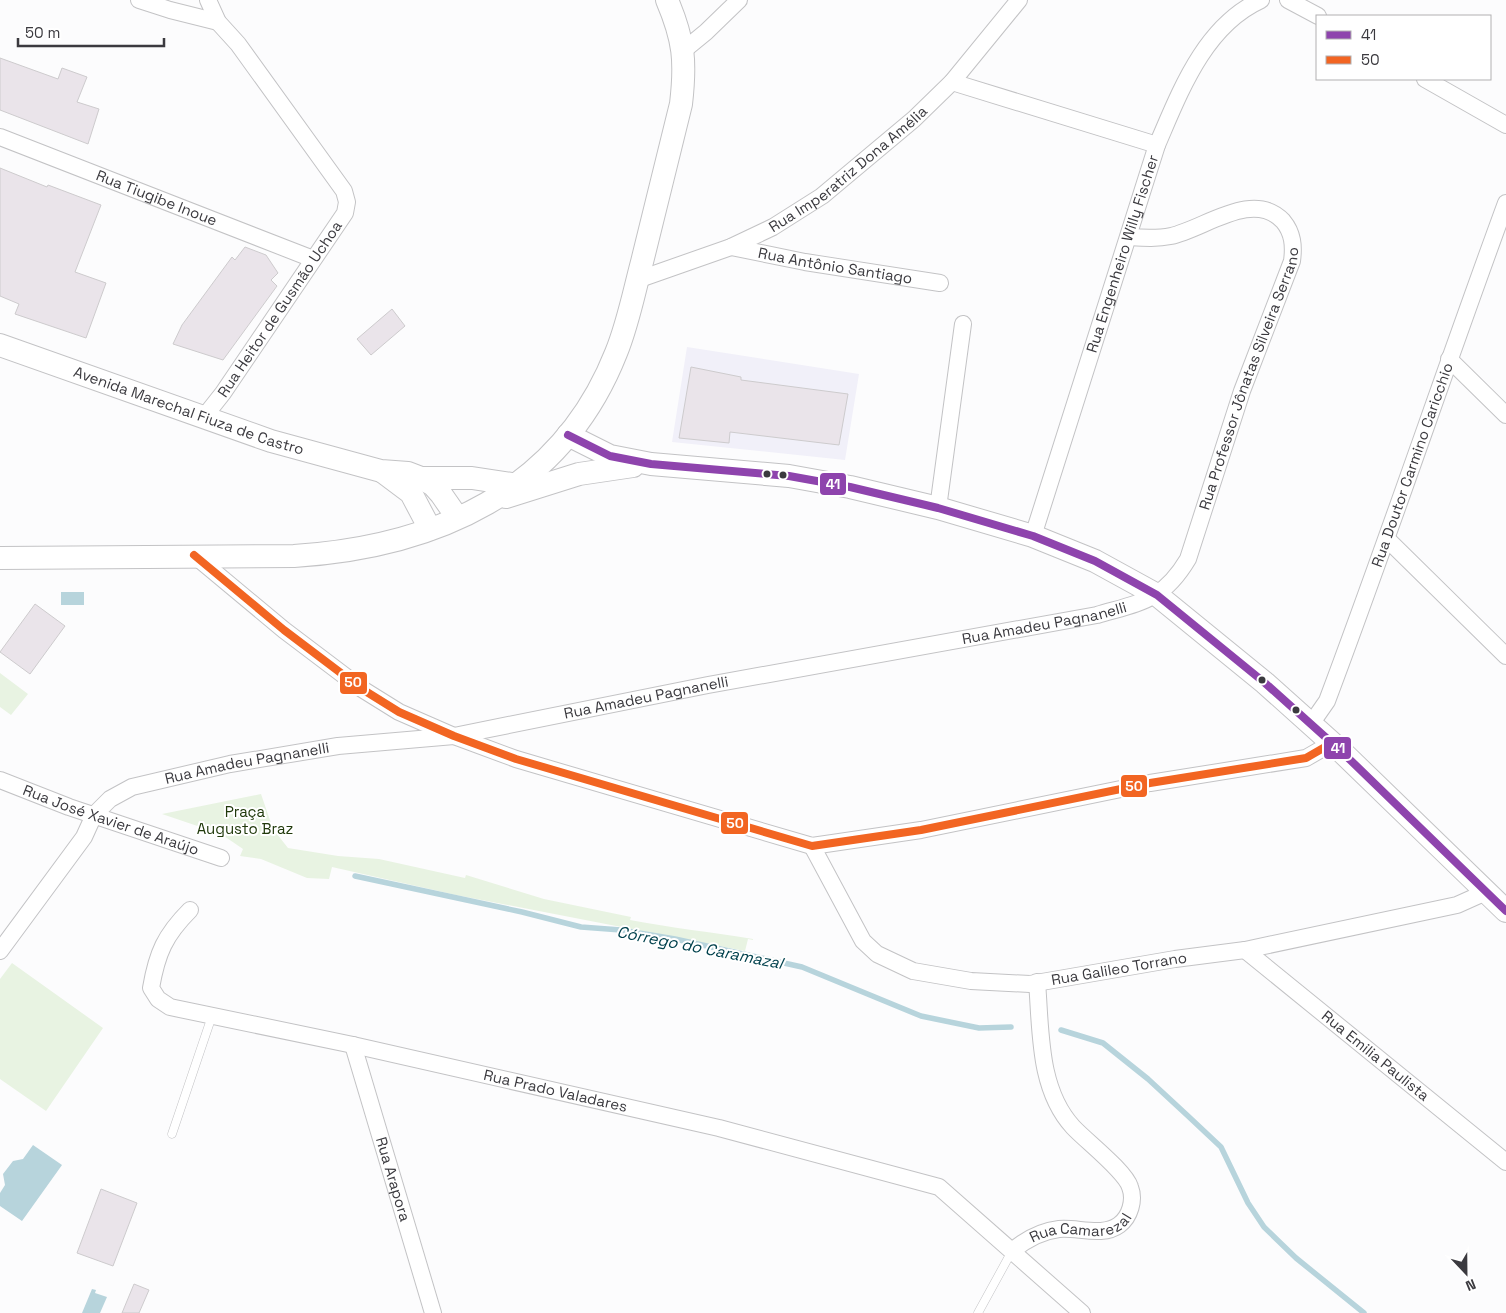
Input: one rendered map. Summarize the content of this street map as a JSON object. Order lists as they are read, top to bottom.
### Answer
{
  "streets": {
    "main road": ["Avenida Marechal Fiuza de Castro"],
    "street": [
      "Rua Imperatriz Dona Amélia",
      "Rua Tiugibe Inoue",
      "Rua Engenheiro Willy Fischer",
      "Rua Antônio Santiago",
      "Rua Heitor de Gusmão Uchoa",
      "Rua Professor Jônatas Silveira Serrano",
      "Rua Doutor Carmino Caricchio",
      "Rua Amadeu Pagnanelli",
      "Rua José Xavier de Araújo",
      "Rua Galileo Torrano",
      "Rua Emilia Paulista",
      "Rua Prado Valadares",
      "Rua Arapora",
      "Rua Camarezal"
    ]
  },
  "crossings": [
    ["Rua Imperatriz Dona Amélia", "Rua Antônio Santiago"],
    ["Rua Tiugibe Inoue", "Rua Heitor de Gusmão Uchoa"],
    ["Rua Engenheiro Willy Fischer", "Rua Professor Jônatas Silveira Serrano"],
    ["Rua Heitor de Gusmão Uchoa", "Avenida Marechal Fiuza de Castro"],
    ["Rua Professor Jônatas Silveira Serrano", "Rua Amadeu Pagnanelli"],
    ["Rua Amadeu Pagnanelli", "Rua José Xavier de Araújo"],
    ["Rua Galileo Torrano", "Rua Emilia Paulista"],
    ["Rua Galileo Torrano", "Rua Camarezal"],
    ["Rua Prado Valadares", "Rua Arapora"],
    ["Rua Prado Valadares", "Rua Camarezal"]
  ],
  "water": ["Córrego do Caramazal"],
  "parks": ["Praça Augusto Braz"],
  "lines": ["transit line 41", "transit line 50"],
  "legend": ["41", "50"],
  "scale_bar": "50 m",
  "north": "bottom"
}
